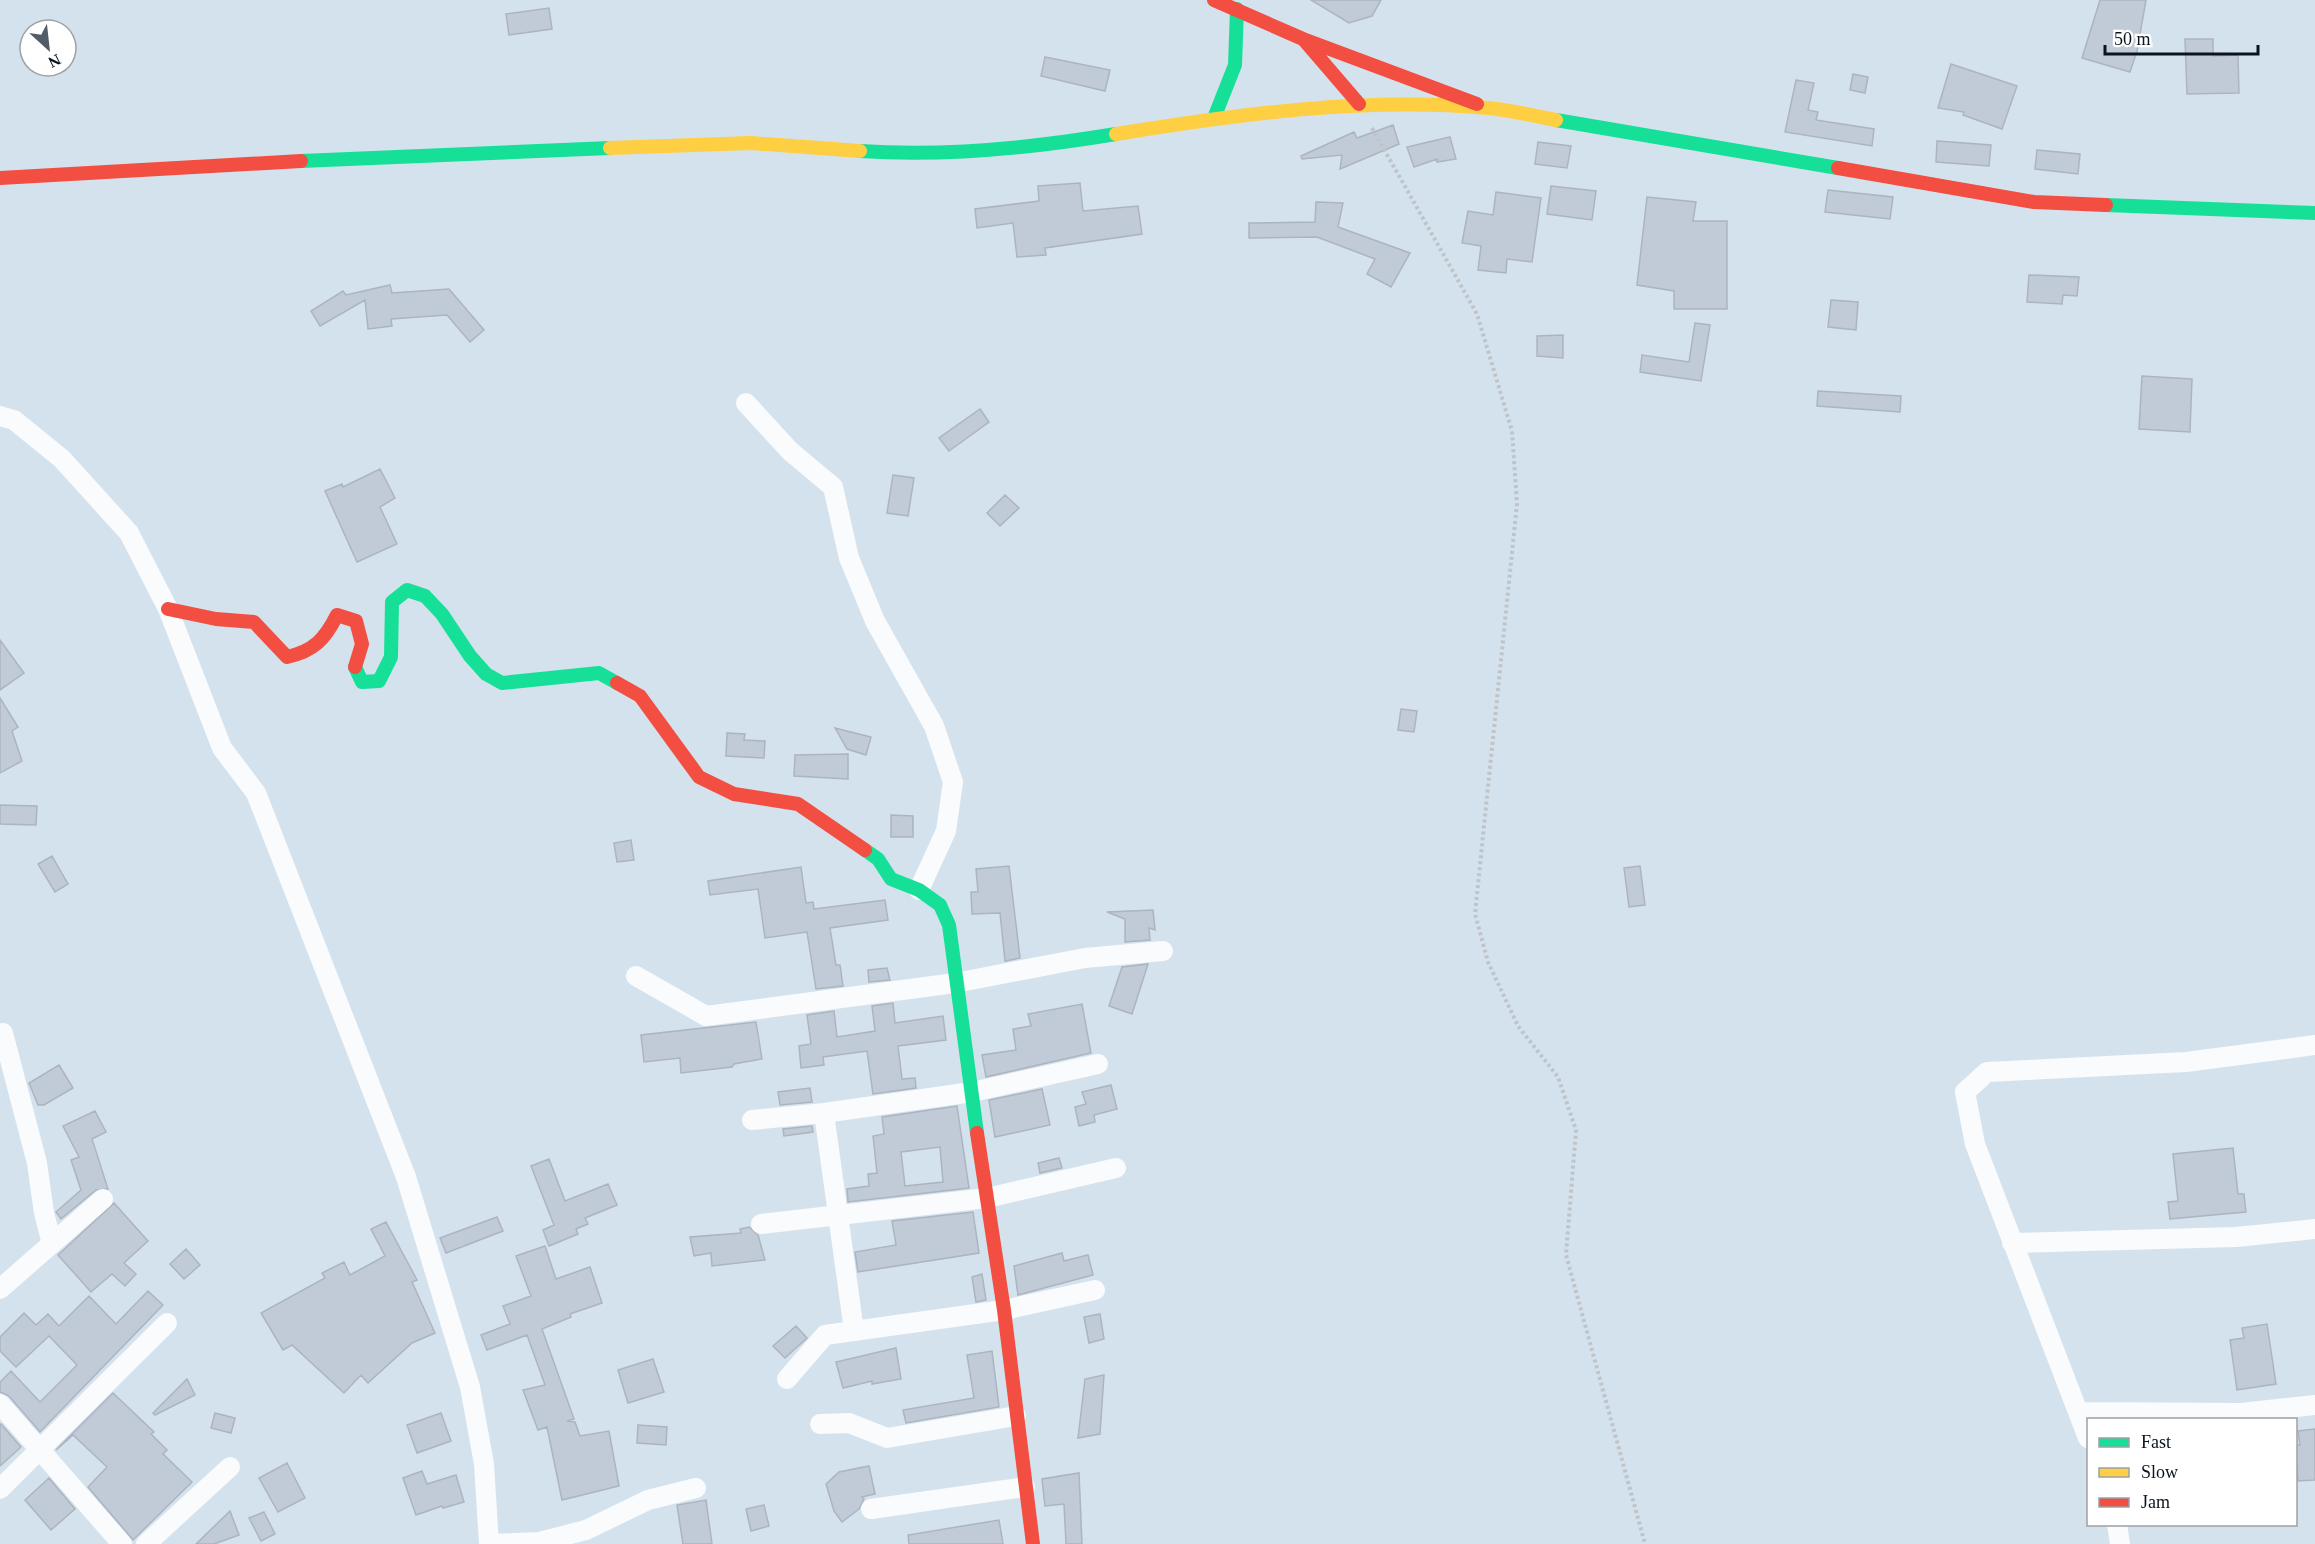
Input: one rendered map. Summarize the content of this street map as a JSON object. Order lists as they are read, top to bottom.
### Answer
{
  "legend": ["Fast", "Slow", "Jam"],
  "scale_bar": "50 m",
  "north": "bottom right"
}
